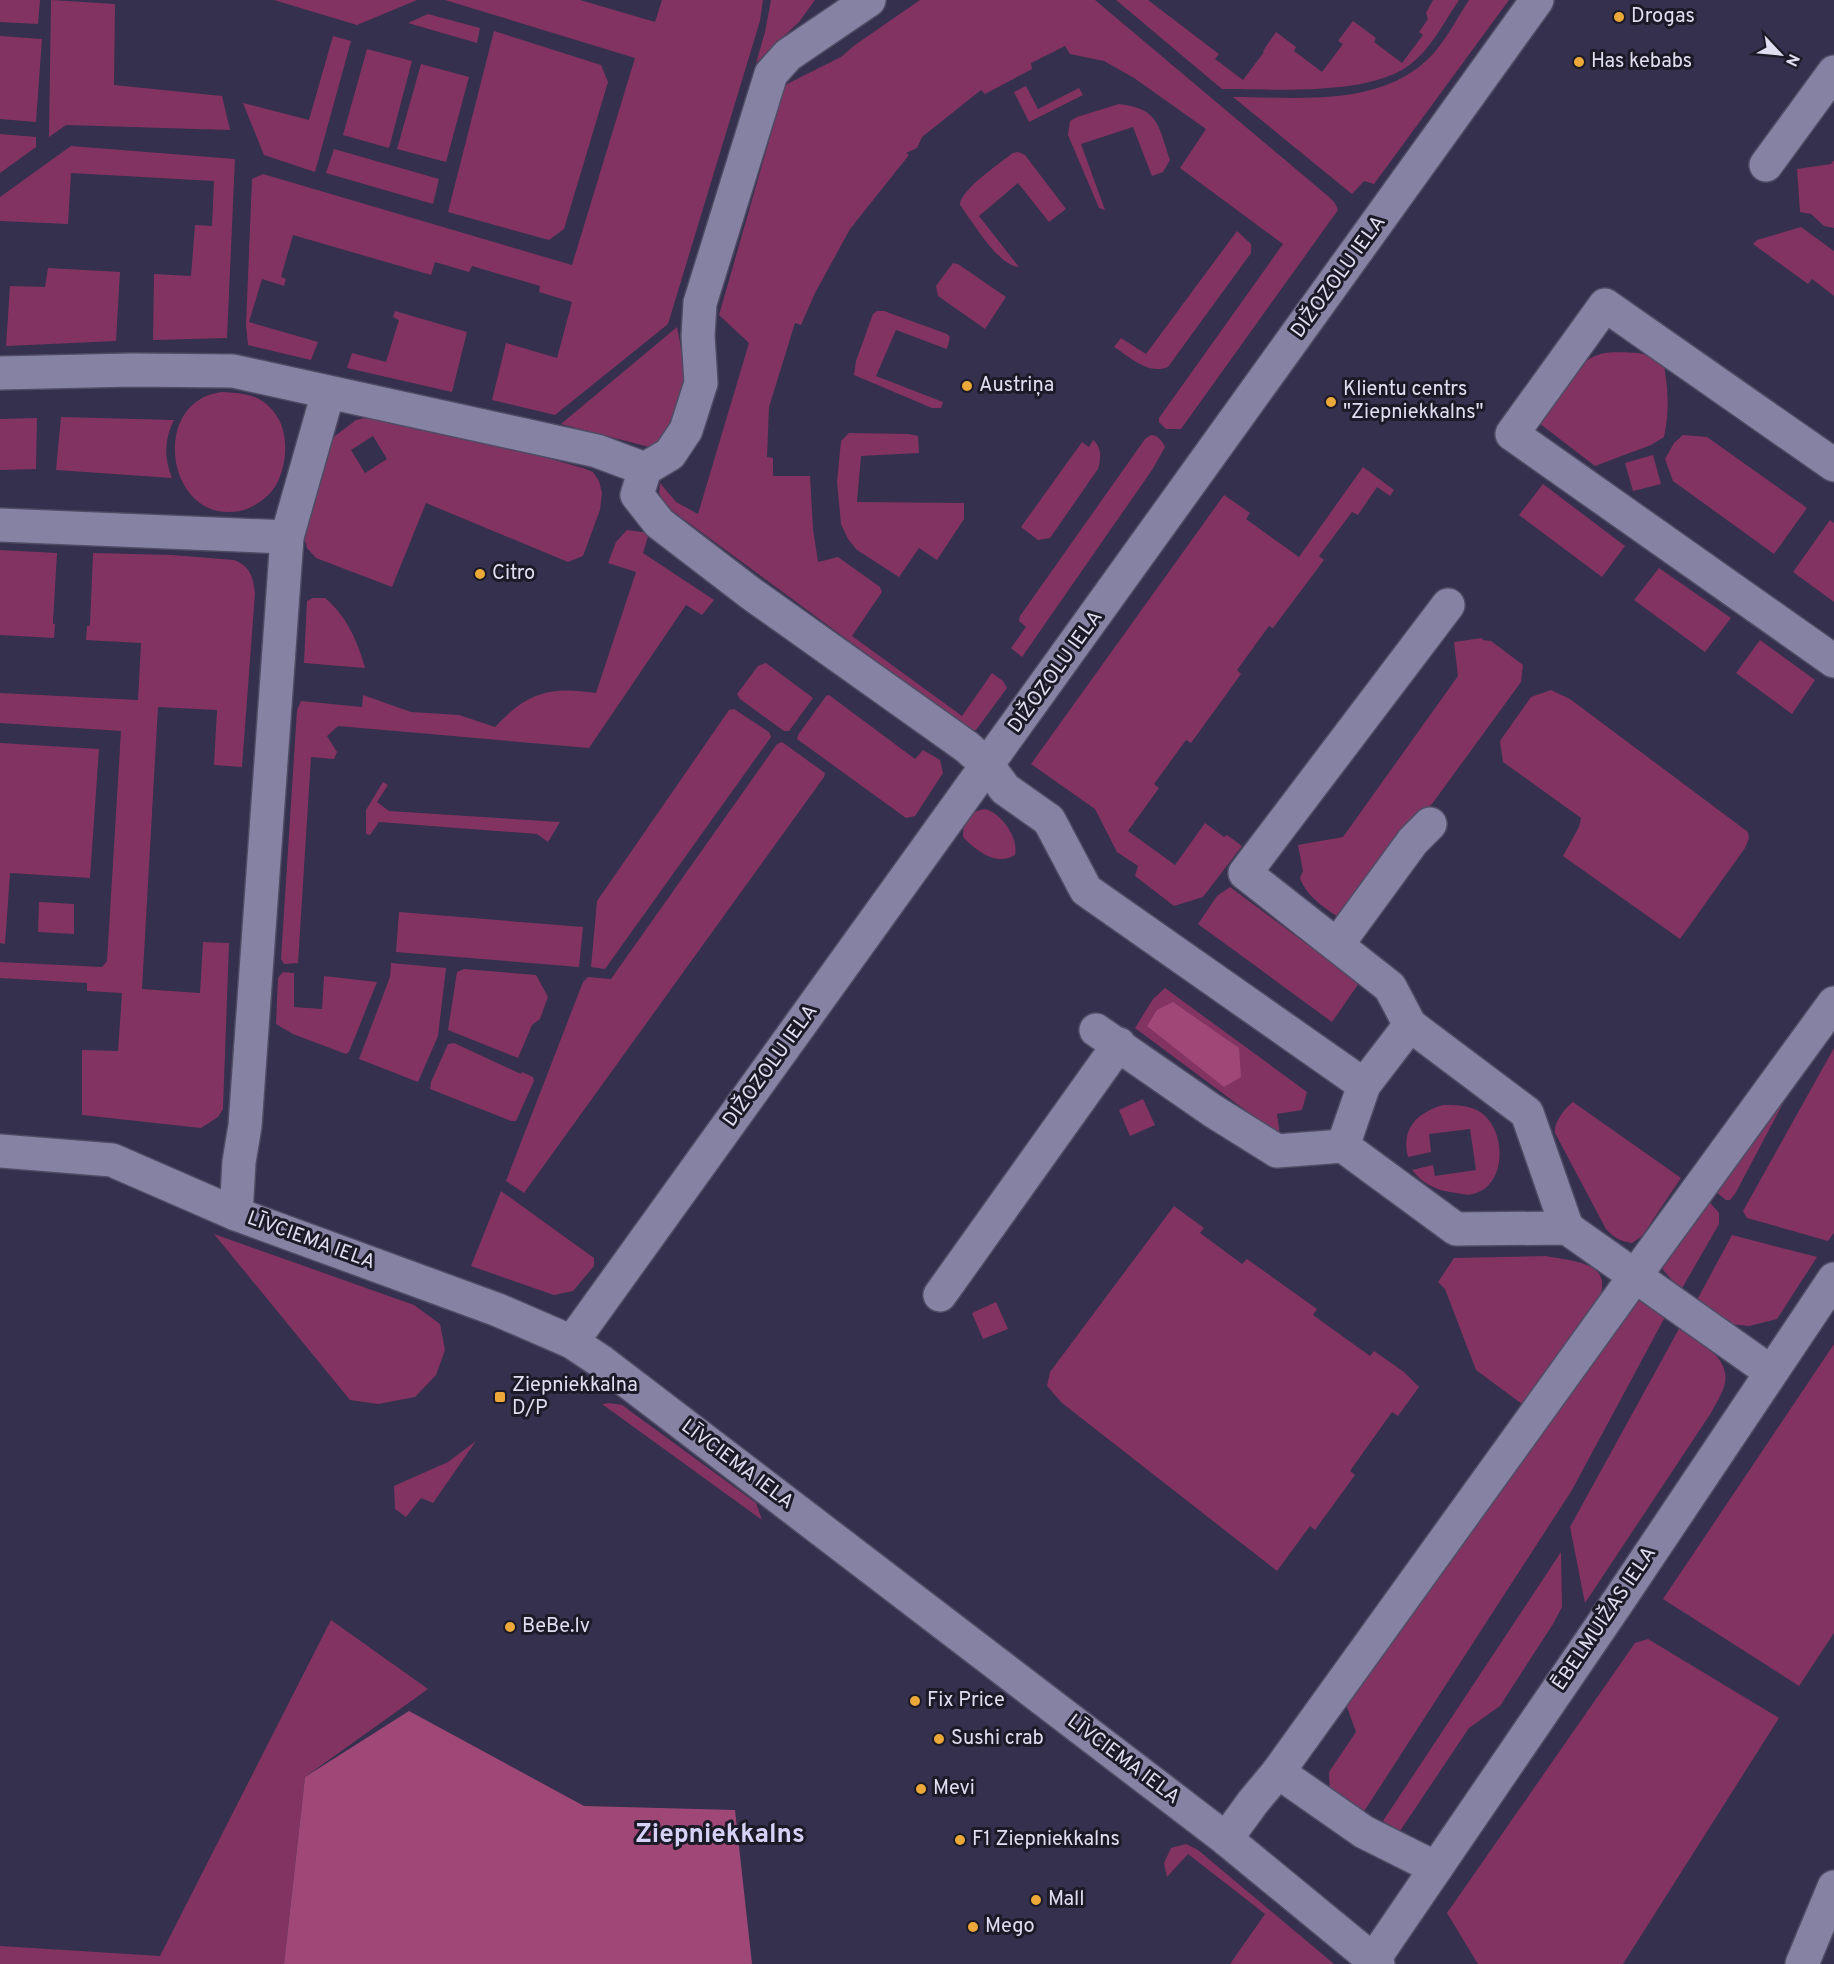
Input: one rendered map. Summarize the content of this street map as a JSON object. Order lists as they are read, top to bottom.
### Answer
{
  "streets": {
    "street": ["DIŽOZOLU IELA", "LĪVCIEMA IELA", "ĒBELMUIŽAS IELA"]
  },
  "crossings": [
    ["DIŽOZOLU IELA", "LĪVCIEMA IELA"],
    ["LĪVCIEMA IELA", "ĒBELMUIŽAS IELA"]
  ],
  "districts": ["Ziepniekkalns"],
  "places": {
    "other": [
      "Drogas",
      "Has kebabs",
      "Austriņa",
      "Klientu centrs \"Ziepniekkalns\"",
      "Citro",
      "BeBe.lv",
      "Fix Price",
      "Sushi crab",
      "Mevi",
      "F1 Ziepniekkalns",
      "Mall",
      "Mego"
    ],
    "transit": ["Ziepniekkalna D/P"]
  },
  "north": "bottom right"
}
